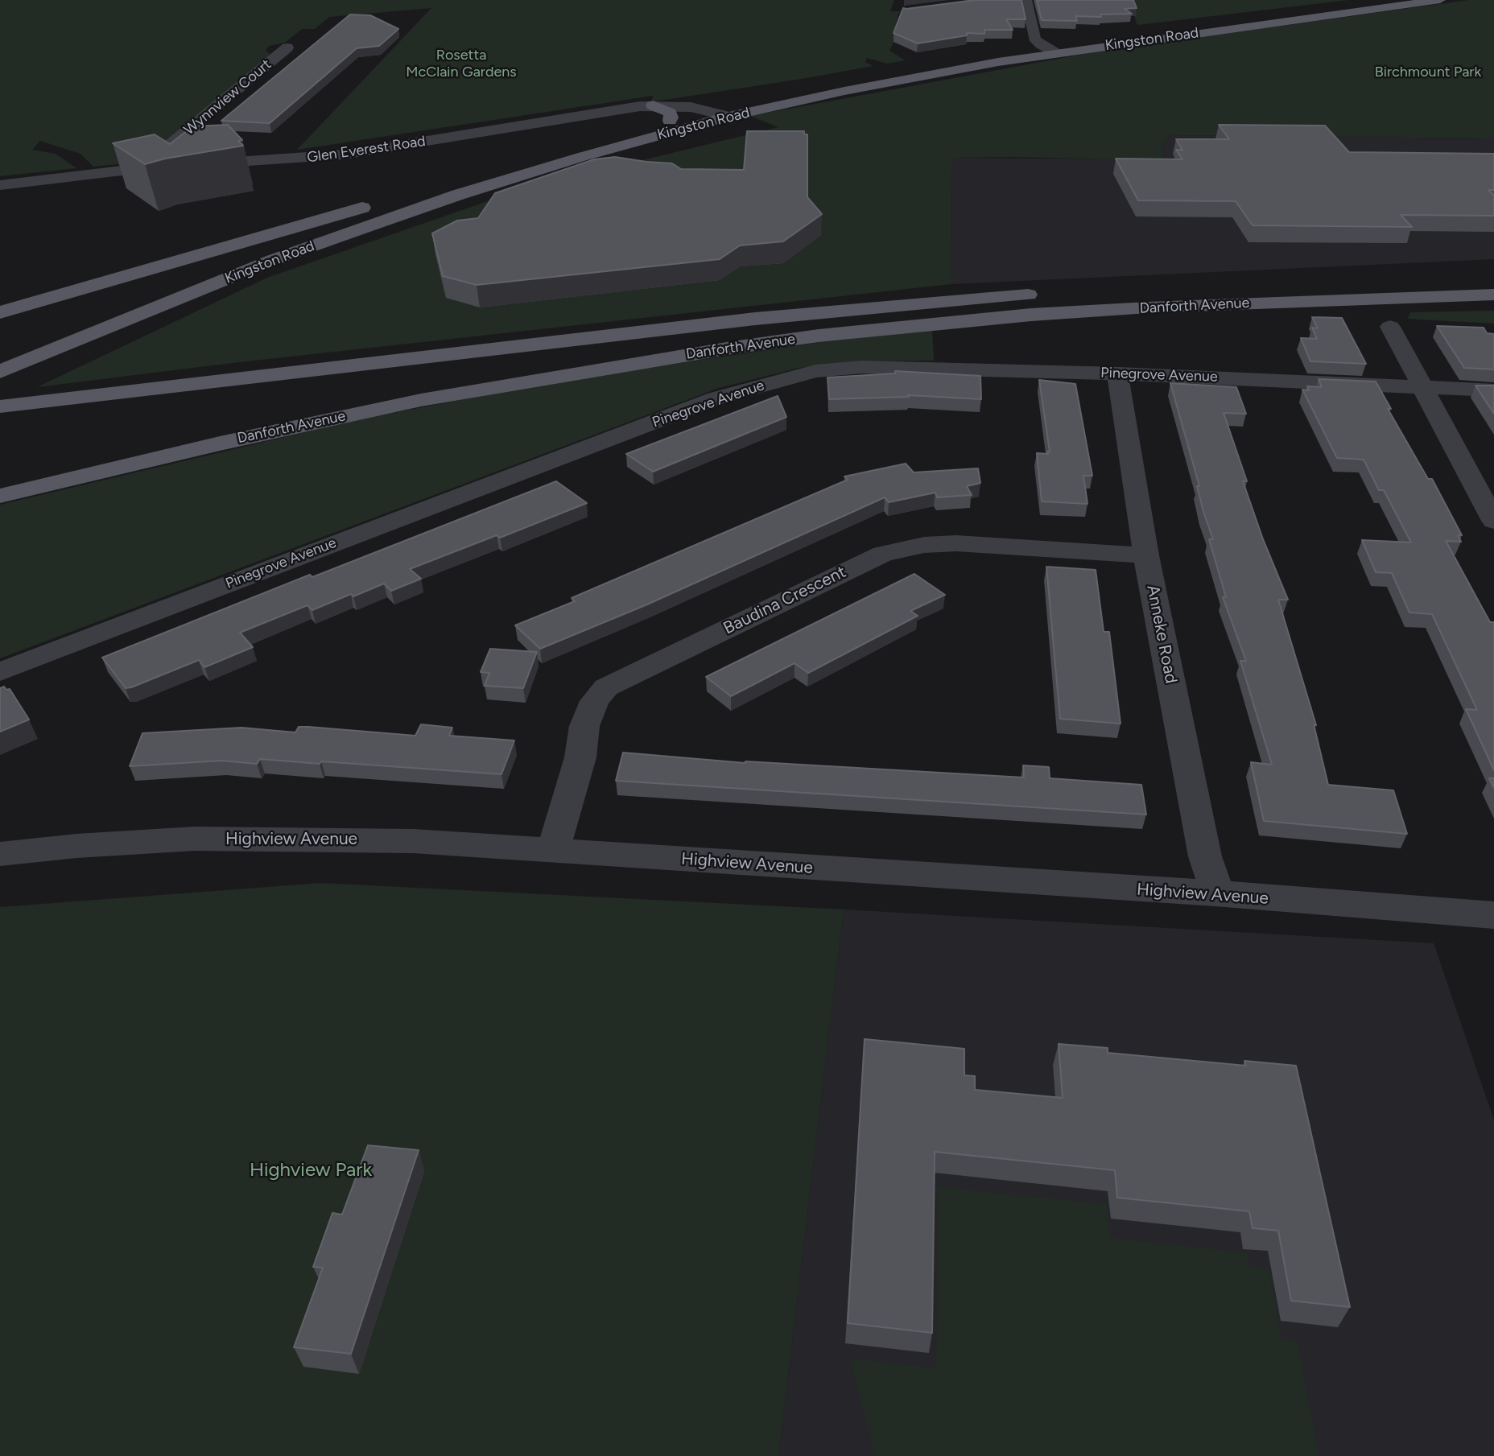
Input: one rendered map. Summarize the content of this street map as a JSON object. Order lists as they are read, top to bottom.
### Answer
{
  "streets": {
    "main road": ["Kingston Road", "Danforth Avenue"],
    "street": [
      "Wynnview Court",
      "Glen Everest Road",
      "Pinegrove Avenue",
      "Baudina Crescent",
      "Anneke Road",
      "Highview Avenue"
    ]
  },
  "crossings": [
    ["Kingston Road", "Glen Everest Road"],
    ["Wynnview Court", "Glen Everest Road"],
    ["Pinegrove Avenue", "Anneke Road"],
    ["Baudina Crescent", "Anneke Road"],
    ["Baudina Crescent", "Highview Avenue"],
    ["Anneke Road", "Highview Avenue"]
  ],
  "parks": ["Rosetta McClain Gardens", "Birchmount Park", "Highview Park"]
}
